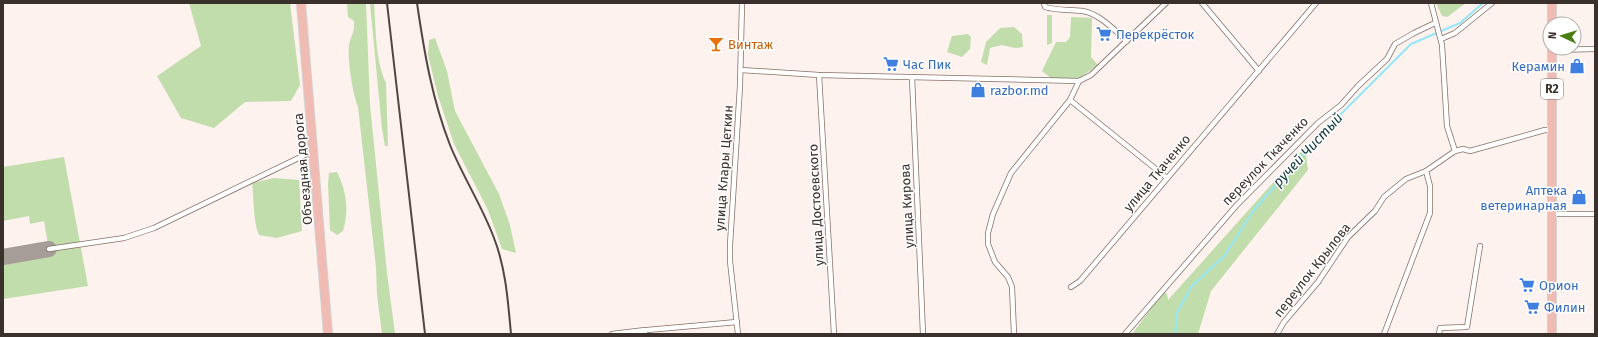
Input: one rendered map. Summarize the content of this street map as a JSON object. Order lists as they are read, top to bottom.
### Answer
{
  "streets": {
    "main road": ["R2", "Объездная дорога"],
    "street": [
      "переулок Ткаченко",
      "улица Клары Цеткин",
      "улица Ткаченко",
      "улица Достоевского",
      "улица Кирова",
      "переулок Крылова"
    ]
  },
  "water": ["ручей Чистый"],
  "places": {
    "supermarket": [
      "Перекрёсток",
      "Час Пик",
      "Орион",
      "Филин"
    ],
    "bar": ["Винтаж"],
    "shop": ["Керамин", "razbor.md", "Аптека ветеринарная"]
  },
  "north": "left"
}
